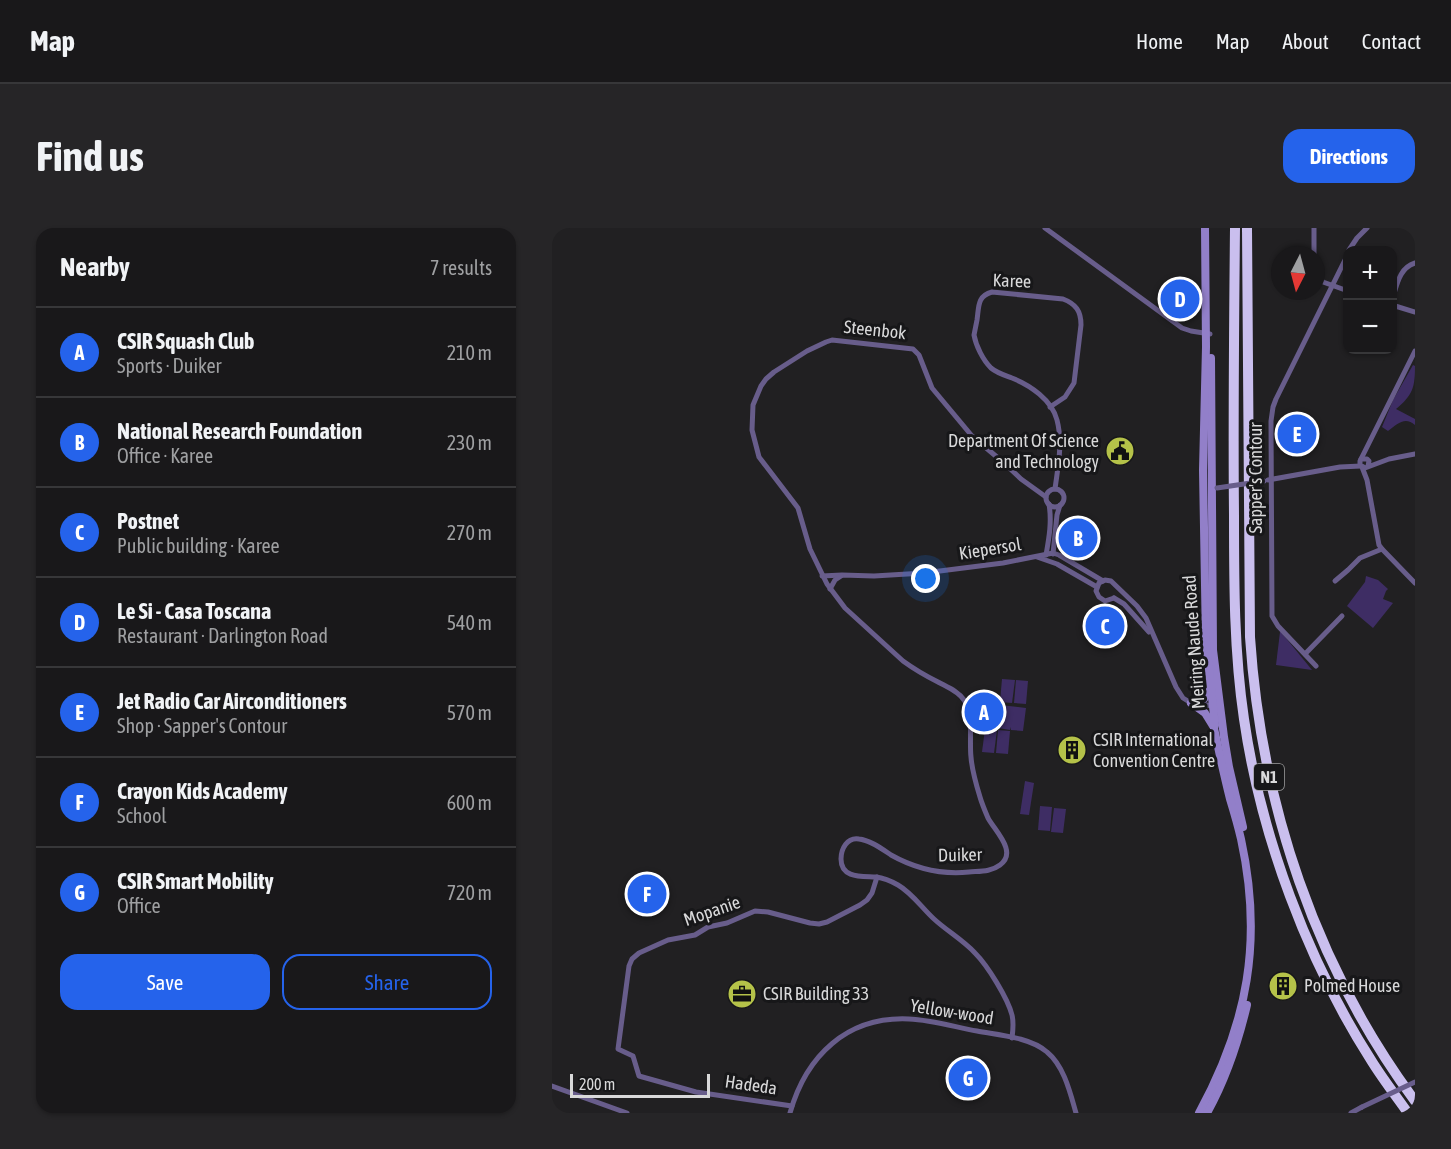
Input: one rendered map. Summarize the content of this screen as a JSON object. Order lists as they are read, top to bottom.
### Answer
{
  "streets": {
    "highway": ["N1"],
    "street": [
      "Karee",
      "Steenbok",
      "Sapper's Contour",
      "Kiepersol",
      "Meiring Naude Road",
      "Duiker",
      "Mopanie",
      "Yellow-wood",
      "Hadeda"
    ]
  },
  "crossings": [
    ["Karee", "Steenbok"],
    ["Steenbok", "Kiepersol"],
    ["Steenbok", "Duiker"],
    ["Kiepersol", "Duiker"],
    ["Duiker", "Mopanie"],
    ["Duiker", "Yellow-wood"],
    ["Mopanie", "Hadeda"],
    ["Yellow-wood", "Hadeda"]
  ],
  "places": {
    "public building": ["Department Of Science and Technology"],
    "building": ["CSIR International Convention Centre", "Polmed House"],
    "office": ["CSIR Building 33"]
  },
  "scale_bar": "200 m",
  "north": "bottom",
  "page": {
    "header": "Map",
    "nav": [
      "Home",
      "Map",
      "About",
      "Contact"
    ],
    "buttons": [
      "Directions",
      ["Save", "Share"]
    ],
    "title": "Find us",
    "heading": ["Nearby", "7 results"],
    "map_buttons": ["+", "−"],
    "pins": [
      "D",
      "E",
      "B",
      "C",
      "A",
      "F",
      "G"
    ],
    "list": [
      {
        "mark": "A",
        "name": "CSIR Squash Club",
        "note": "Sports · Duiker",
        "value": "210 m"
      },
      {
        "mark": "B",
        "name": "National Research Foundation",
        "note": "Office · Karee",
        "value": "230 m"
      },
      {
        "mark": "C",
        "name": "Postnet",
        "note": "Public building · Karee",
        "value": "270 m"
      },
      {
        "mark": "D",
        "name": "Le Si - Casa Toscana",
        "note": "Restaurant · Darlington Road",
        "value": "540 m"
      },
      {
        "mark": "E",
        "name": "Jet Radio Car Airconditioners",
        "note": "Shop · Sapper's Contour",
        "value": "570 m"
      },
      {
        "mark": "F",
        "name": "Crayon Kids Academy",
        "note": "School",
        "value": "600 m"
      },
      {
        "mark": "G",
        "name": "CSIR Smart Mobility",
        "note": "Office",
        "value": "720 m"
      }
    ],
    "scale": "200 m"
  }
}
